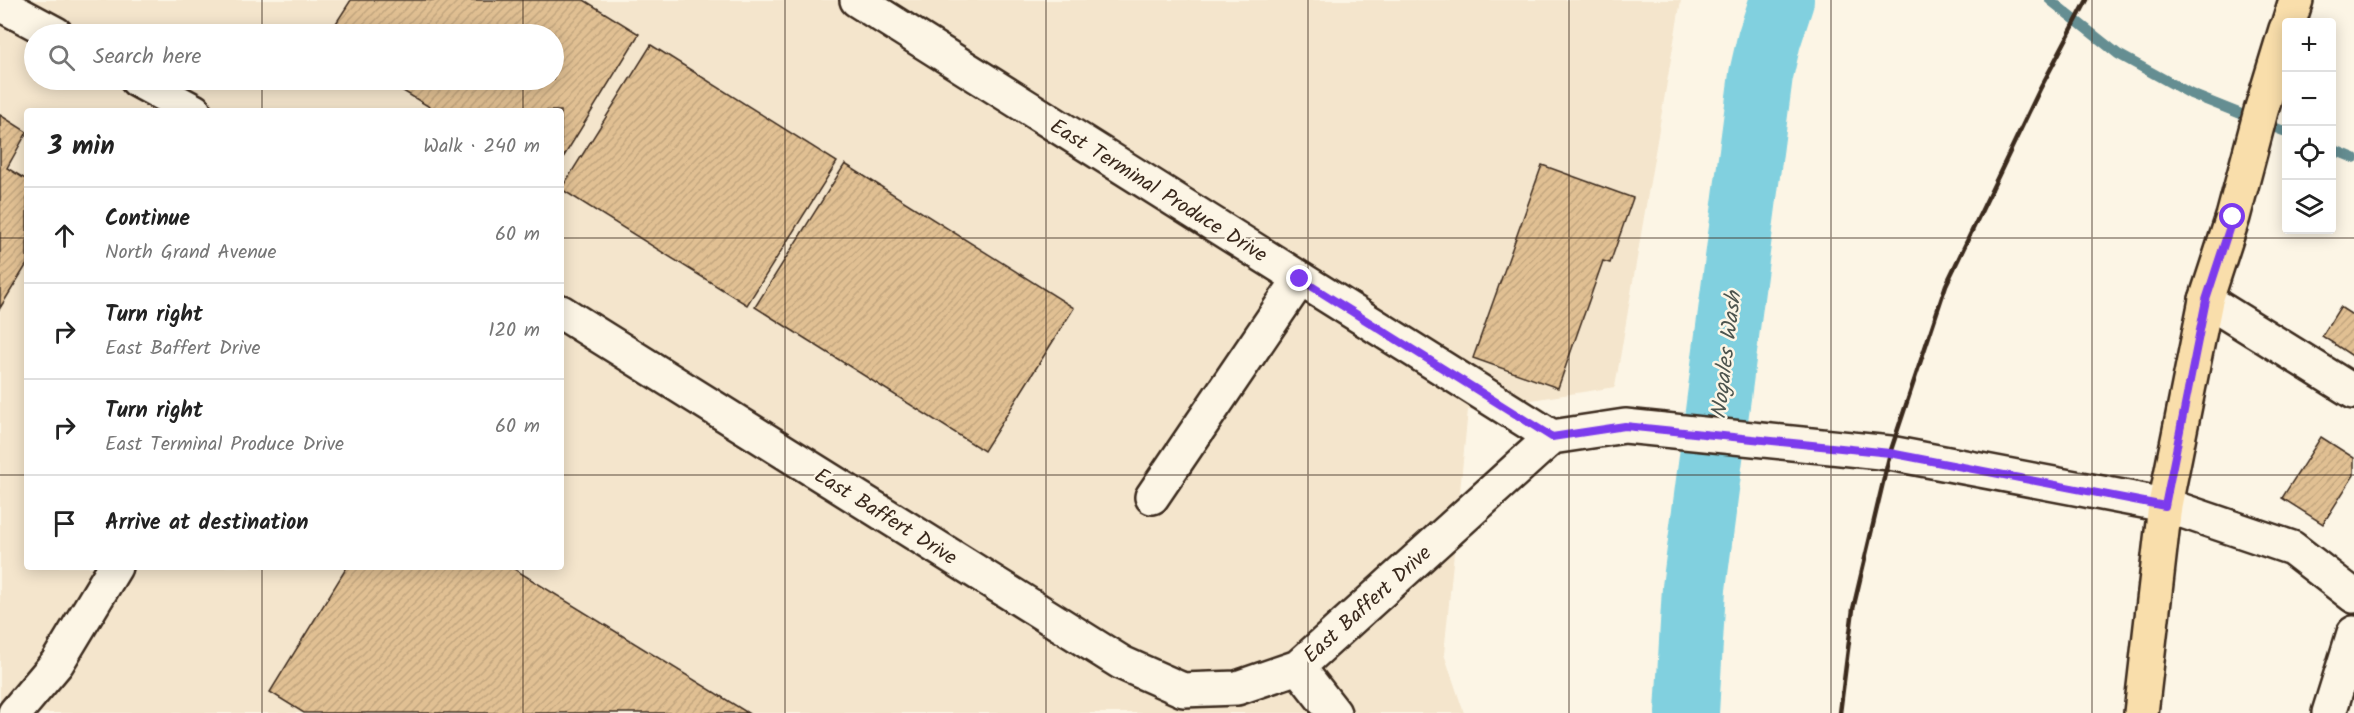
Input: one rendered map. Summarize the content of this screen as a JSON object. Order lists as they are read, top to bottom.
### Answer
{
  "streets": {
    "street": ["East Terminal Produce Drive", "East Baffert Drive"]
  },
  "crossings": [
    ["East Terminal Produce Drive", "East Baffert Drive"]
  ],
  "water": ["Nogales Wash"],
  "page": {
    "map_buttons": ["+", "−"],
    "search": "Search here",
    "heading": ["3 min", "Walk · 240 m"],
    "list": [
      ["Continue", "North Grand Avenue", "60 m"],
      ["Turn right", "East Baffert Drive", "120 m"],
      ["Turn right", "East Terminal Produce Drive", "60 m"],
      "Arrive at destination"
    ]
  }
}
